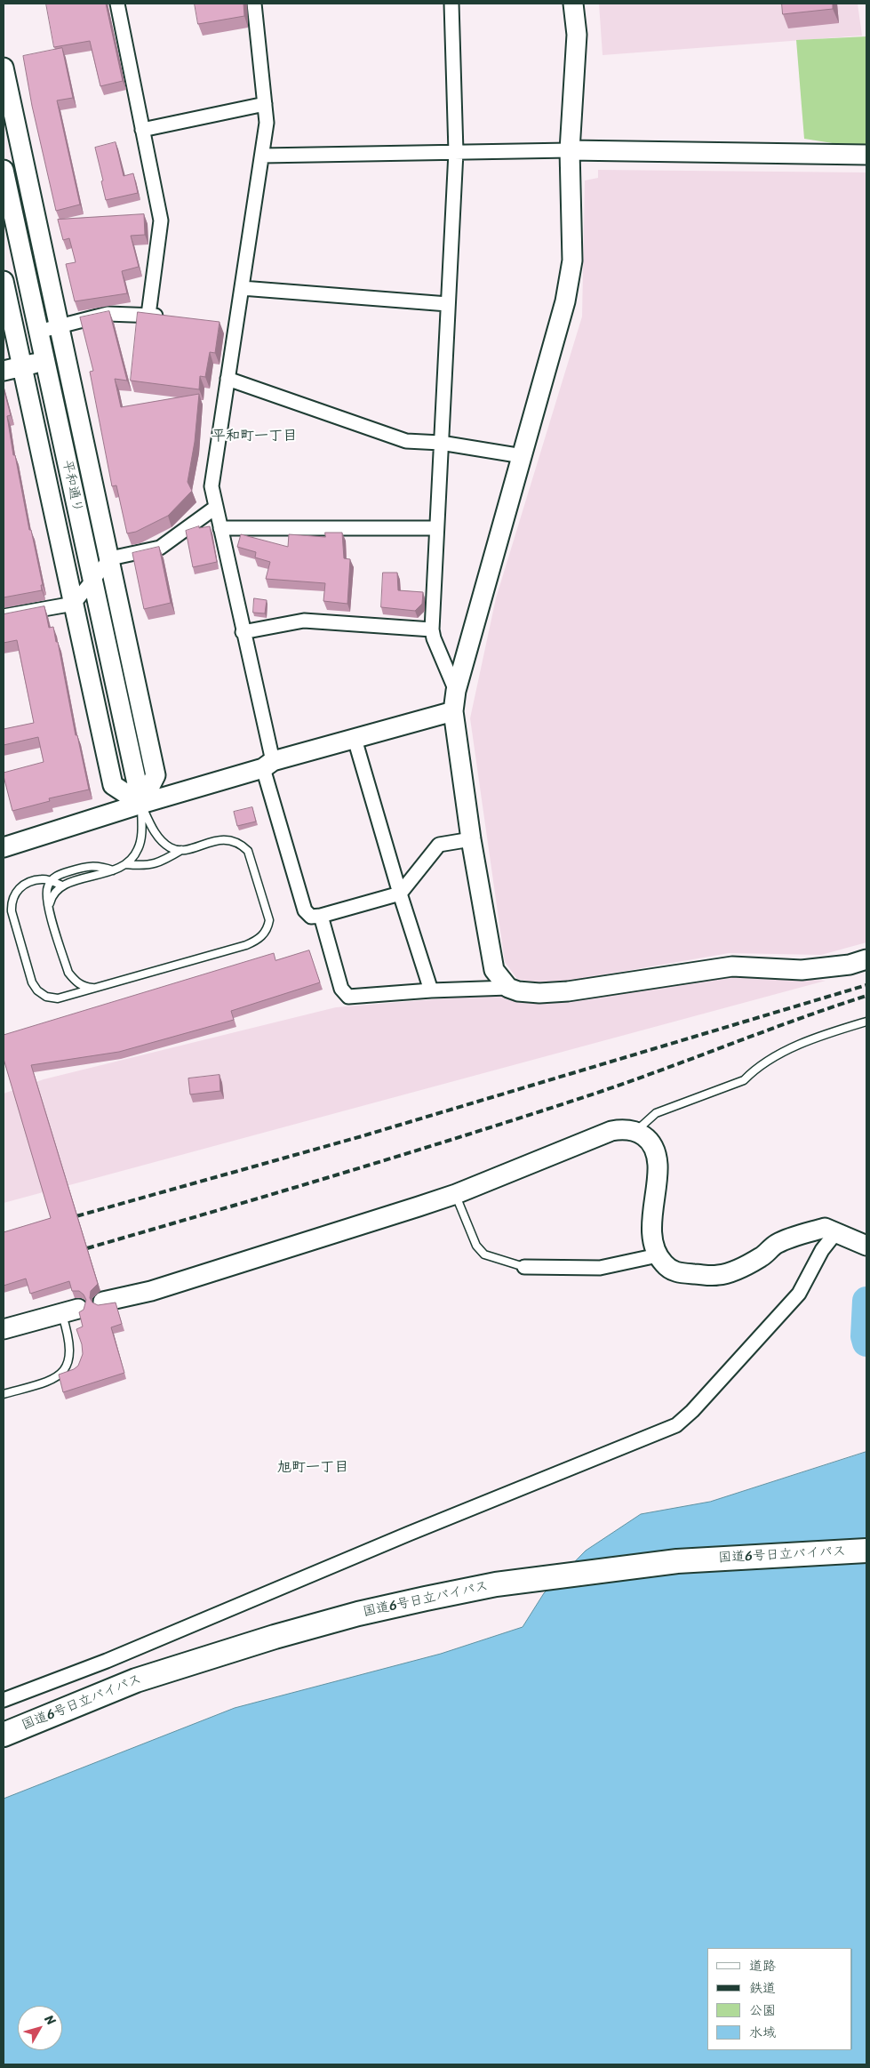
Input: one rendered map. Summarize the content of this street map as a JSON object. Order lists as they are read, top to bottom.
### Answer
{
  "streets": {
    "highway": ["国道6号日立バイパス"],
    "street": ["平和通り"]
  },
  "districts": ["平和町一丁目", "旭町一丁目"],
  "legend": [
    "道路",
    "鉄道",
    "公園",
    "水域"
  ],
  "north": "top right"
}
